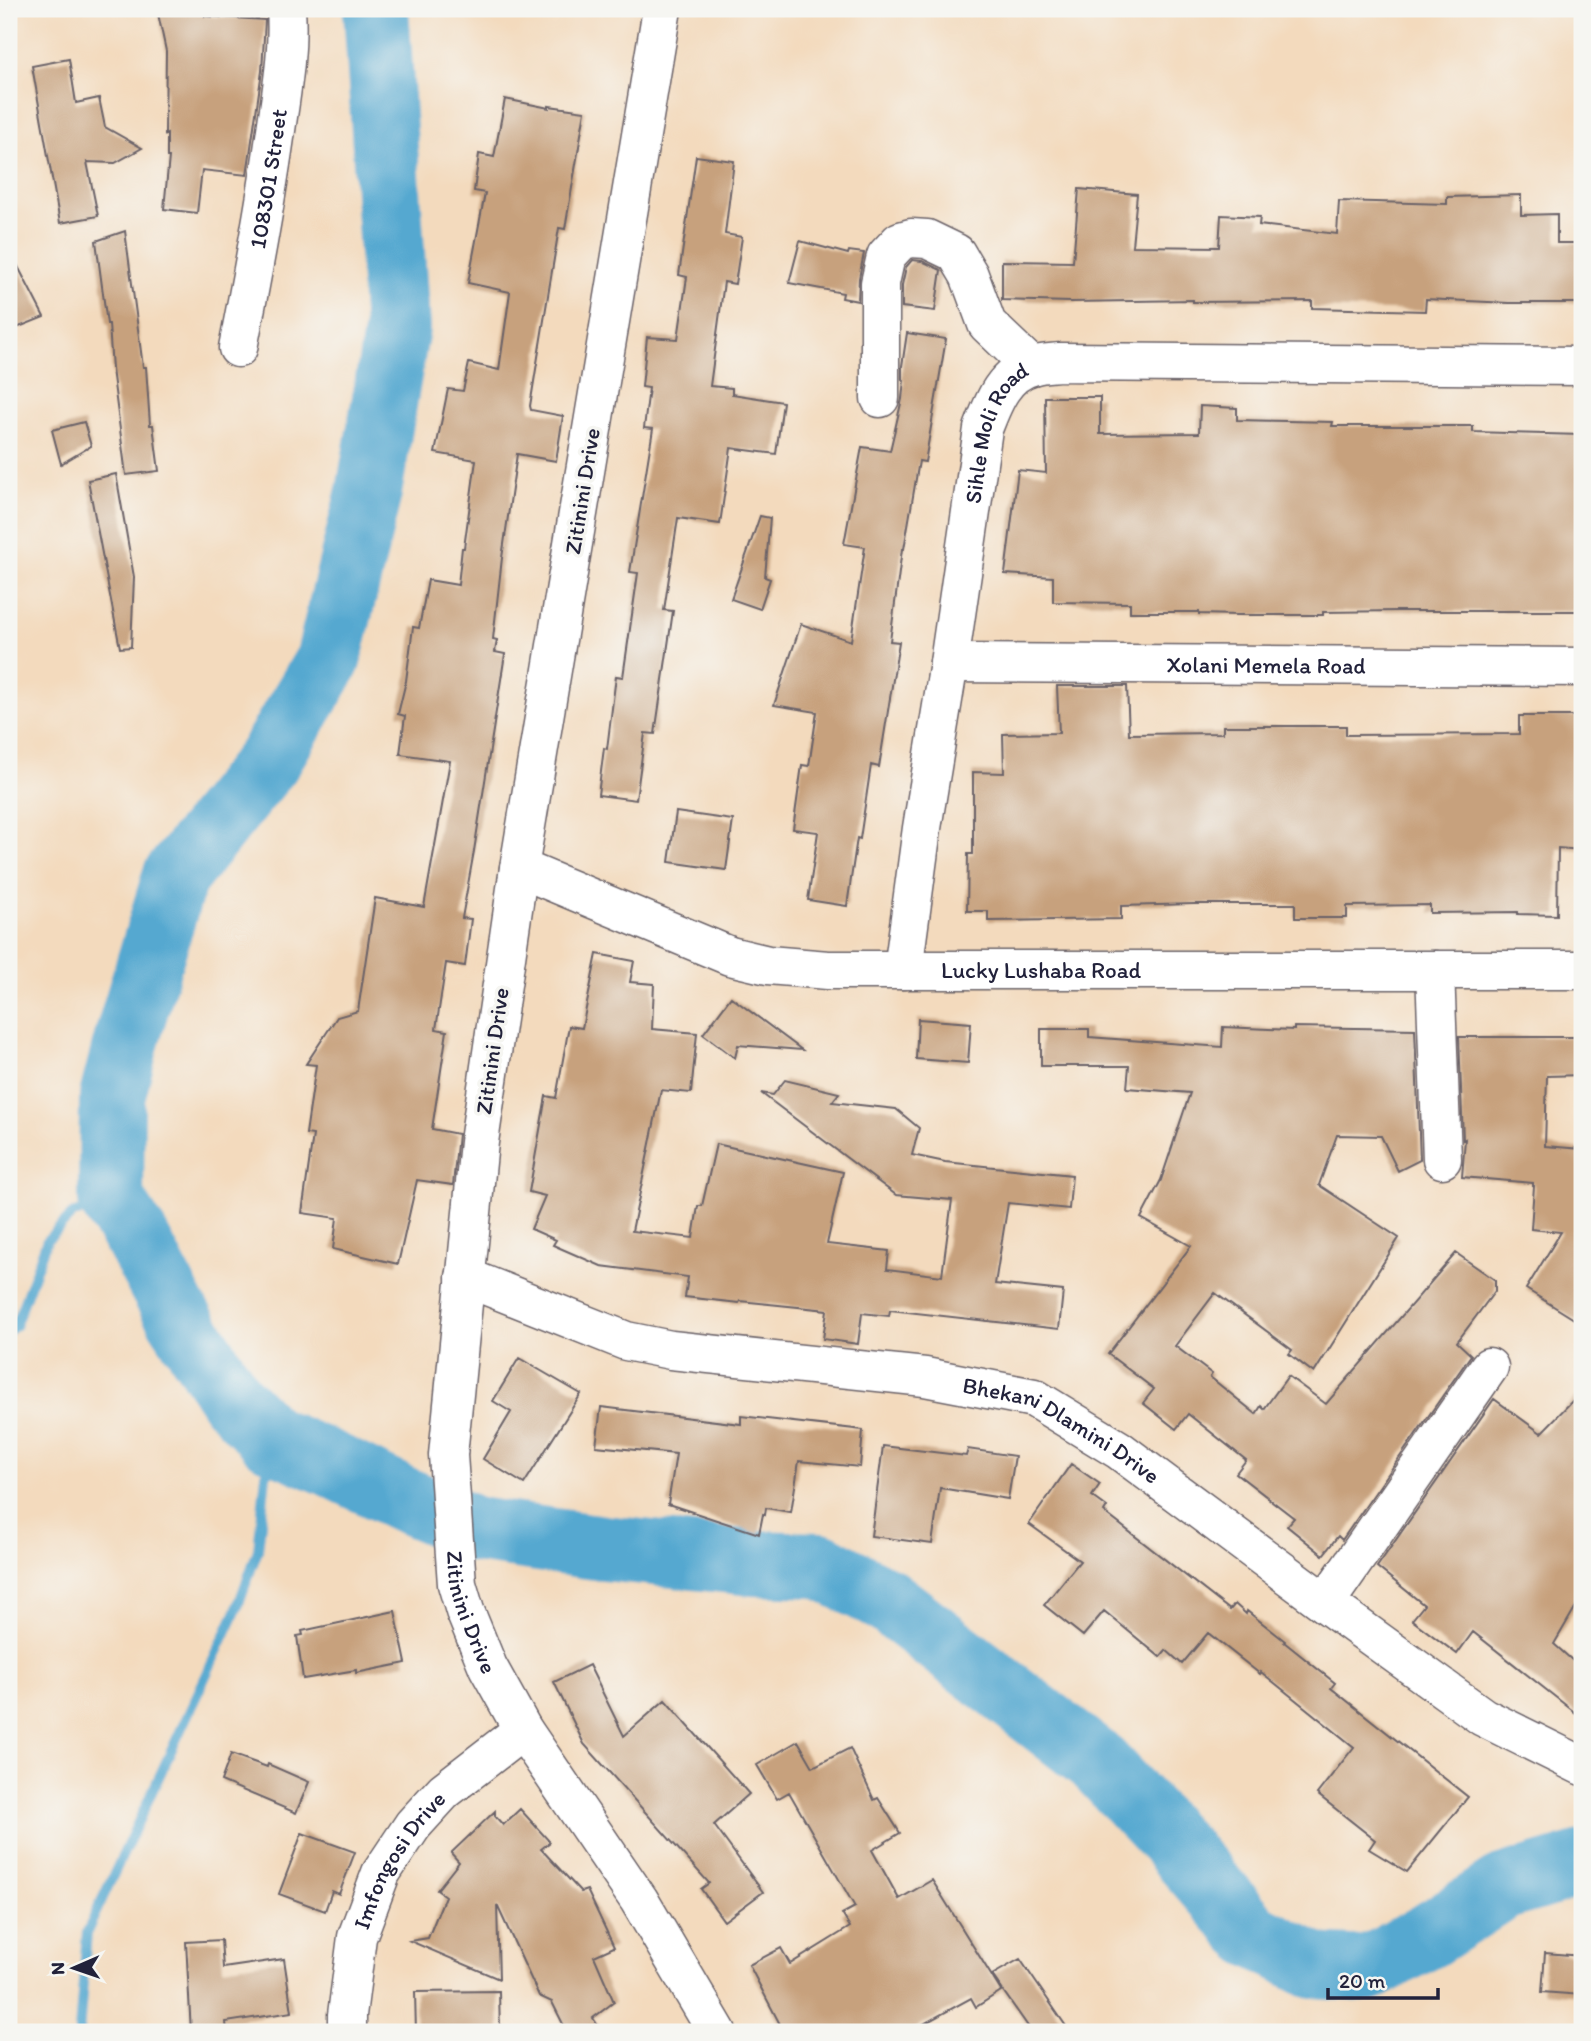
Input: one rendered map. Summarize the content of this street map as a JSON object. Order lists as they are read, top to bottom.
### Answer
{
  "streets": {
    "street": [
      "108301 Street",
      "Sihle Moli Road",
      "Zitinini Drive",
      "Xolani Memela Road",
      "Lucky Lushaba Road",
      "Bhekani Dlamini Drive",
      "Imfongosi Drive"
    ]
  },
  "crossings": [
    ["Sihle Moli Road", "Xolani Memela Road"],
    ["Sihle Moli Road", "Lucky Lushaba Road"],
    ["Zitinini Drive", "Lucky Lushaba Road"],
    ["Zitinini Drive", "Bhekani Dlamini Drive"],
    ["Zitinini Drive", "Imfongosi Drive"]
  ],
  "scale_bar": "20 m",
  "north": "left"
}
